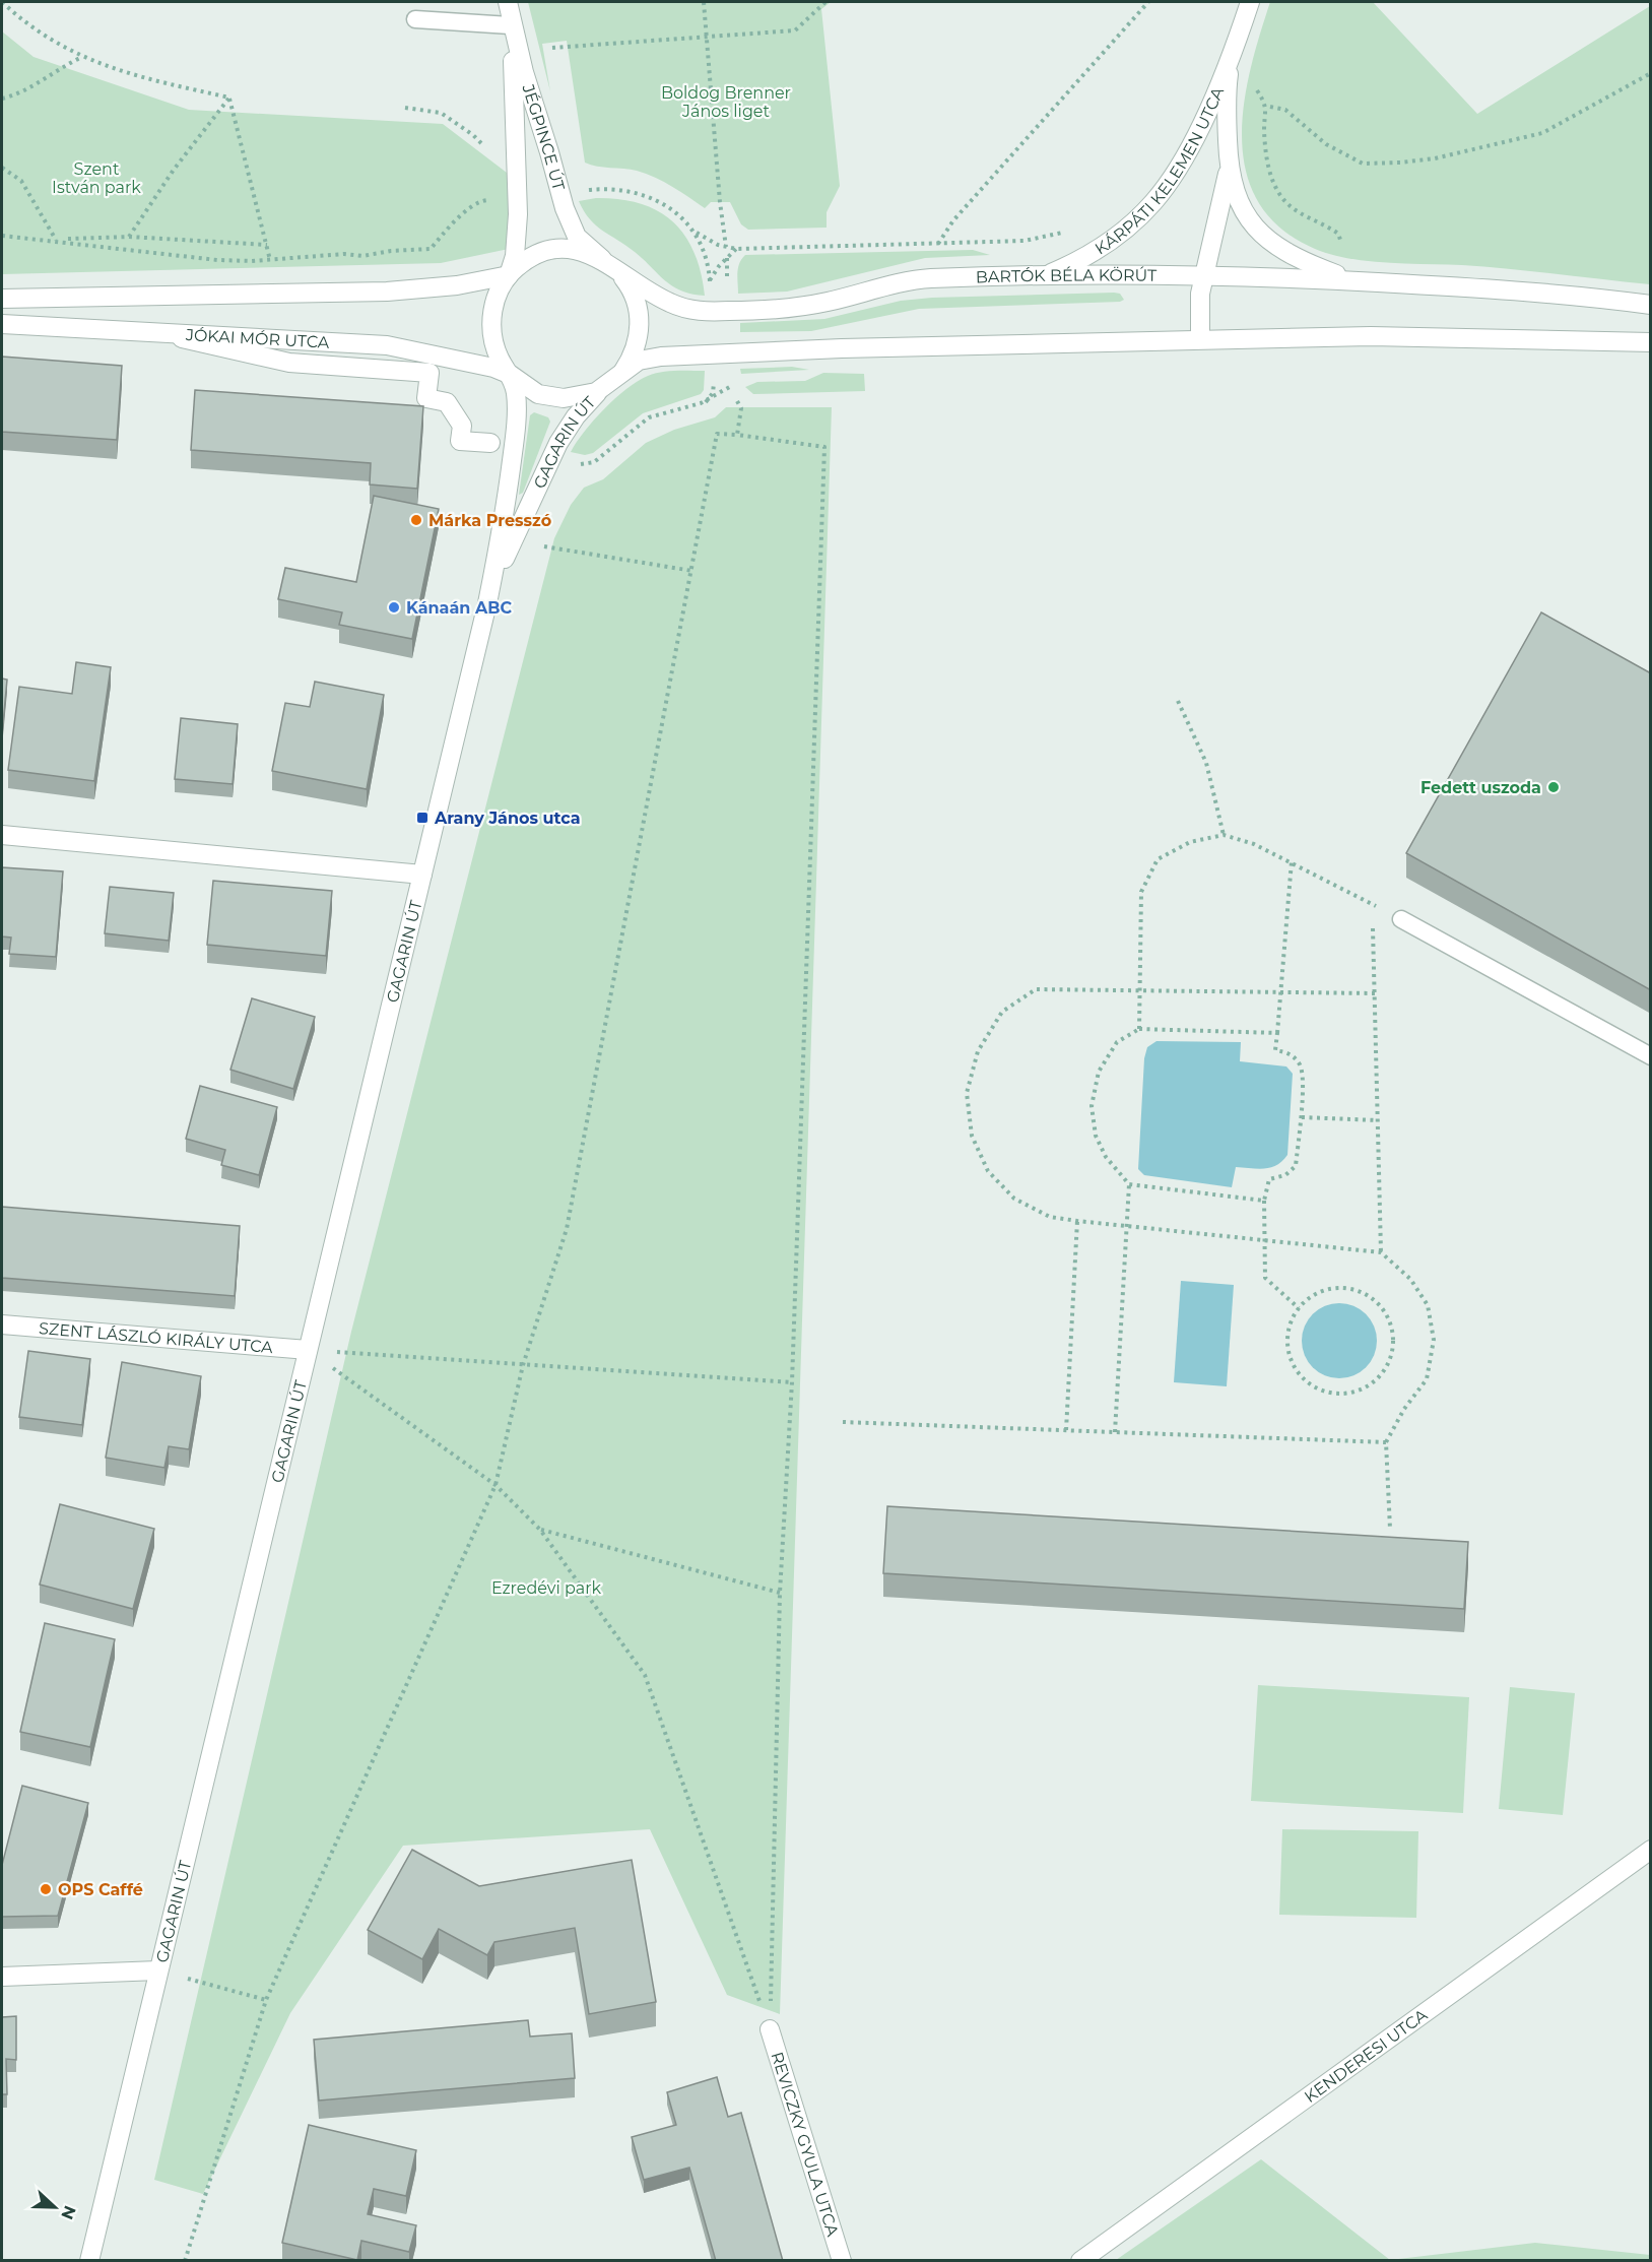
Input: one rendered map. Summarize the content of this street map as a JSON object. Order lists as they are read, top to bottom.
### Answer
{
  "streets": {
    "street": [
      "JÉGPINCE ÚT",
      "KÁRPÁTI KELEMEN UTCA",
      "BARTÓK BÉLA KÖRÚT",
      "JÓKAI MÓR UTCA",
      "GAGARIN ÚT",
      "SZENT LÁSZLÓ KIRÁLY UTCA",
      "KENDERESI UTCA",
      "REVICZKY GYULA UTCA"
    ]
  },
  "crossings": [
    ["JÉGPINCE ÚT", "BARTÓK BÉLA KÖRÚT"],
    ["JÉGPINCE ÚT", "JÓKAI MÓR UTCA"],
    ["JÉGPINCE ÚT", "GAGARIN ÚT"],
    ["KÁRPÁTI KELEMEN UTCA", "BARTÓK BÉLA KÖRÚT"],
    ["BARTÓK BÉLA KÖRÚT", "JÓKAI MÓR UTCA"],
    ["BARTÓK BÉLA KÖRÚT", "GAGARIN ÚT"],
    ["JÓKAI MÓR UTCA", "GAGARIN ÚT"],
    ["GAGARIN ÚT", "SZENT LÁSZLÓ KIRÁLY UTCA"]
  ],
  "parks": ["Boldog Brenner János liget", "Szent István park", "Ezredévi park"],
  "places": {
    "other": [
      "Márka Presszó",
      "Kánaán ABC",
      "Fedett uszoda",
      "OPS Caffé"
    ],
    "transit": ["Arany János utca"]
  },
  "north": "right"
}
